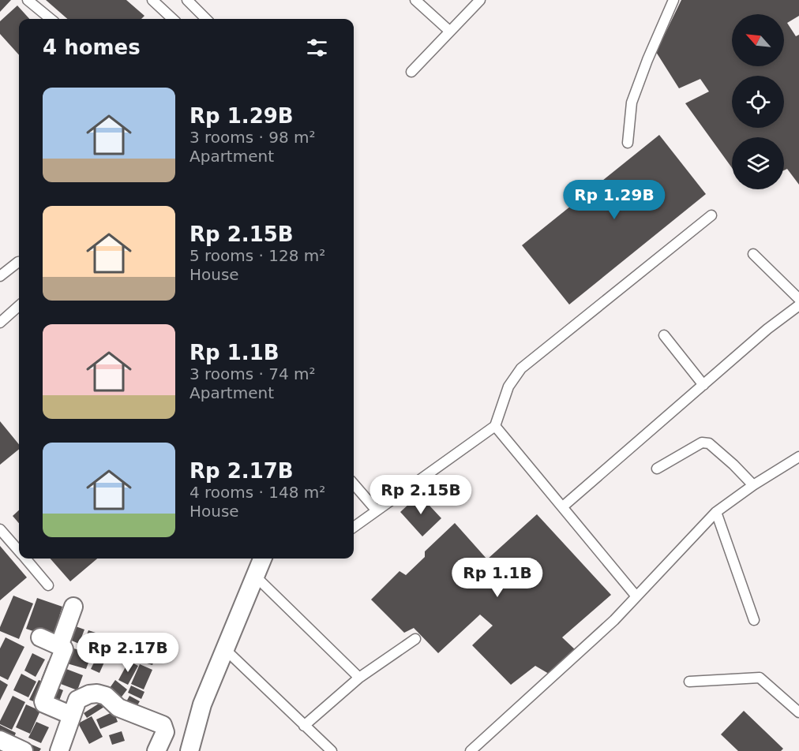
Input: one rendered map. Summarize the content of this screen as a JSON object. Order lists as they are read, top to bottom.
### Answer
{
  "north": "top left",
  "page": {
    "heading": "4 homes",
    "list": [
      {
        "name": "Rp 1.29B",
        "note": "3 rooms · 98 m² · Apartment"
      },
      {
        "name": "Rp 2.15B",
        "note": "5 rooms · 128 m² · House"
      },
      {
        "name": "Rp 1.1B",
        "note": "3 rooms · 74 m² · Apartment"
      },
      {
        "name": "Rp 2.17B",
        "note": "4 rooms · 148 m² · House"
      }
    ],
    "price": [
      "Rp 1.29B",
      "Rp 2.15B",
      "Rp 1.1B",
      "Rp 2.17B"
    ]
  }
}
